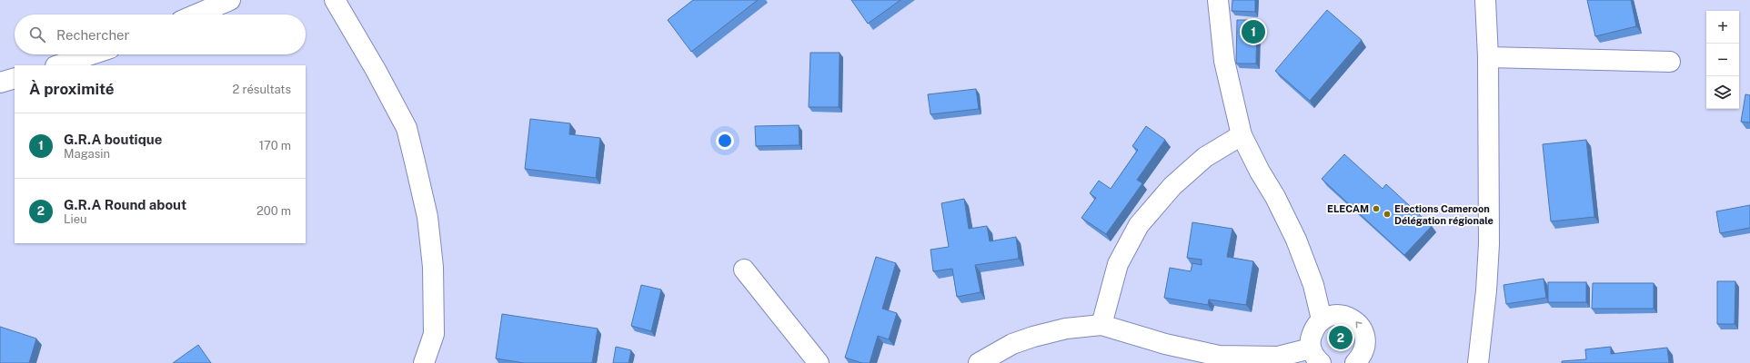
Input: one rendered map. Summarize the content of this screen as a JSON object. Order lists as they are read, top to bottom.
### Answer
{
  "places": ["ELECAM", "Elections Cameroon Délégation régionale"],
  "page": {
    "map_buttons": ["+", "−"],
    "search": "Rechercher",
    "pins": ["1", "2"],
    "heading": ["À proximité", "2 résultats"],
    "list": [
      {
        "mark": "1",
        "name": "G.R.A boutique",
        "note": "Magasin",
        "value": "170 m"
      },
      {
        "mark": "2",
        "name": "G.R.A Round about",
        "note": "Lieu",
        "value": "200 m"
      }
    ]
  }
}
